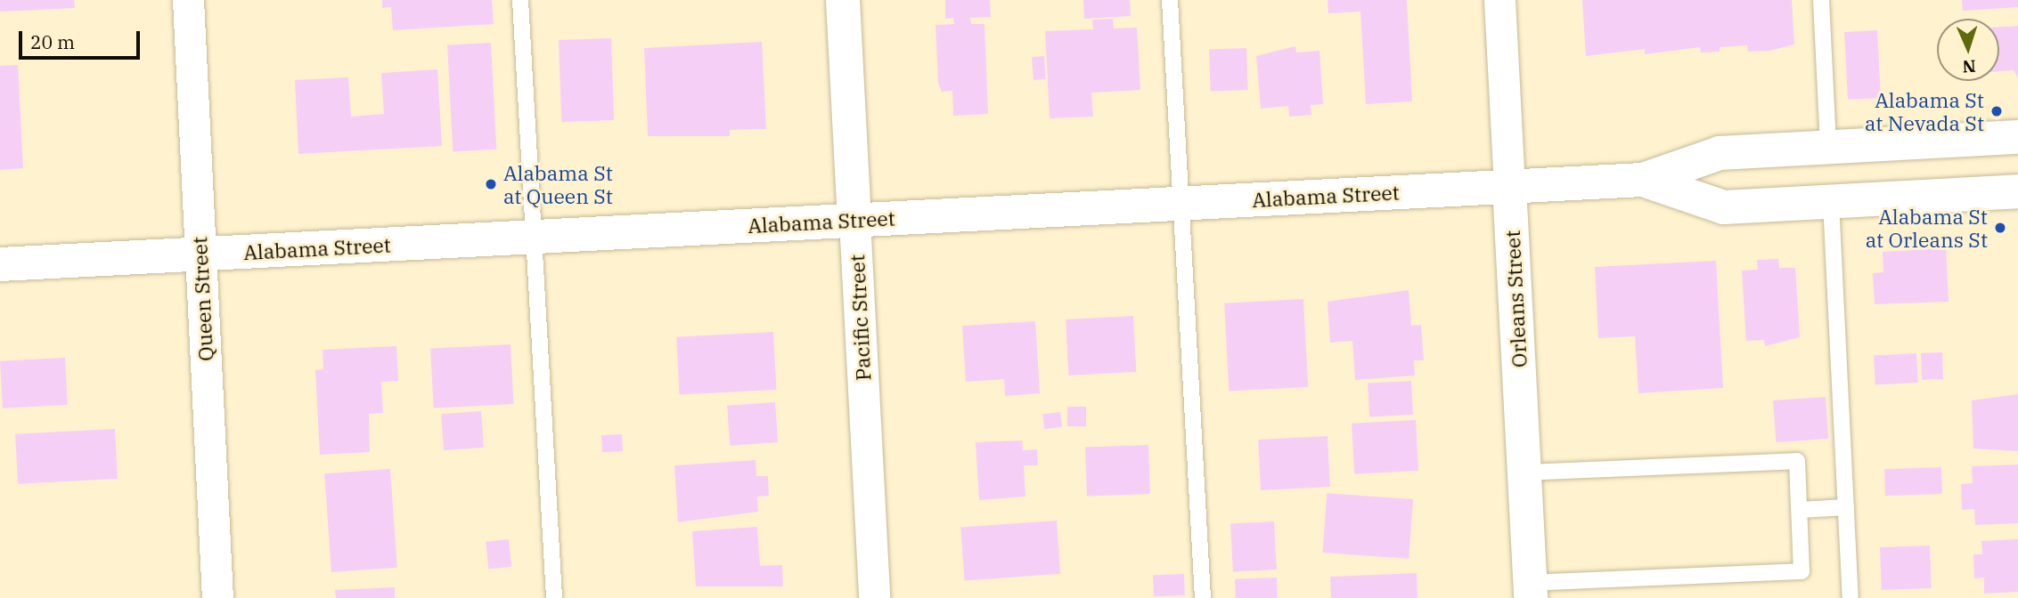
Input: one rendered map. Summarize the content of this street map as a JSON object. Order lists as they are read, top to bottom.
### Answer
{
  "streets": {
    "main road": ["Alabama Street", "Orleans Street", "Pacific Street"],
    "street": ["Queen Street"]
  },
  "crossings": [
    ["Alabama Street", "Queen Street"],
    ["Alabama Street", "Orleans Street"],
    ["Alabama Street", "Pacific Street"]
  ],
  "places": ["Alabama St at Nevada St", "Alabama St at Queen St", "Alabama St at Orleans St"],
  "scale_bar": "20 m",
  "north": "bottom"
}
